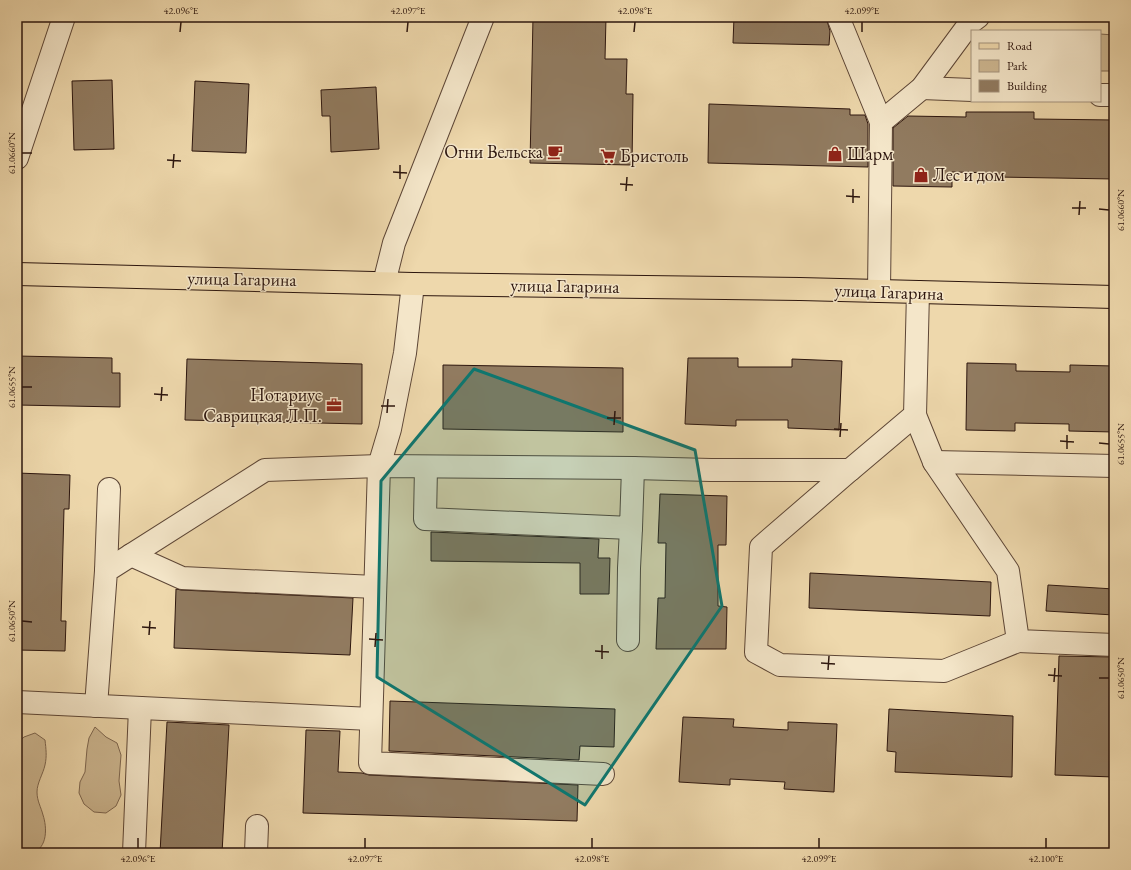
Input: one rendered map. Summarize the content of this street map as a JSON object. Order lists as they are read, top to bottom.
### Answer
{
  "streets": {
    "main road": ["улица Гагарина"]
  },
  "places": {
    "cafe": ["Огни Вельска"],
    "shop": ["Шарм", "Лес и дом"],
    "supermarket": ["Бристоль"],
    "office": ["Нотариус Саврицкая Л.П."]
  },
  "legend": ["Road", "Park", "Building"],
  "coordinates": [
    "42.096°E",
    "42.097°E",
    "42.098°E",
    "42.099°E",
    "61.0660°N",
    "61.0655°N",
    "61.0650°N",
    "42.100°E"
  ]
}
